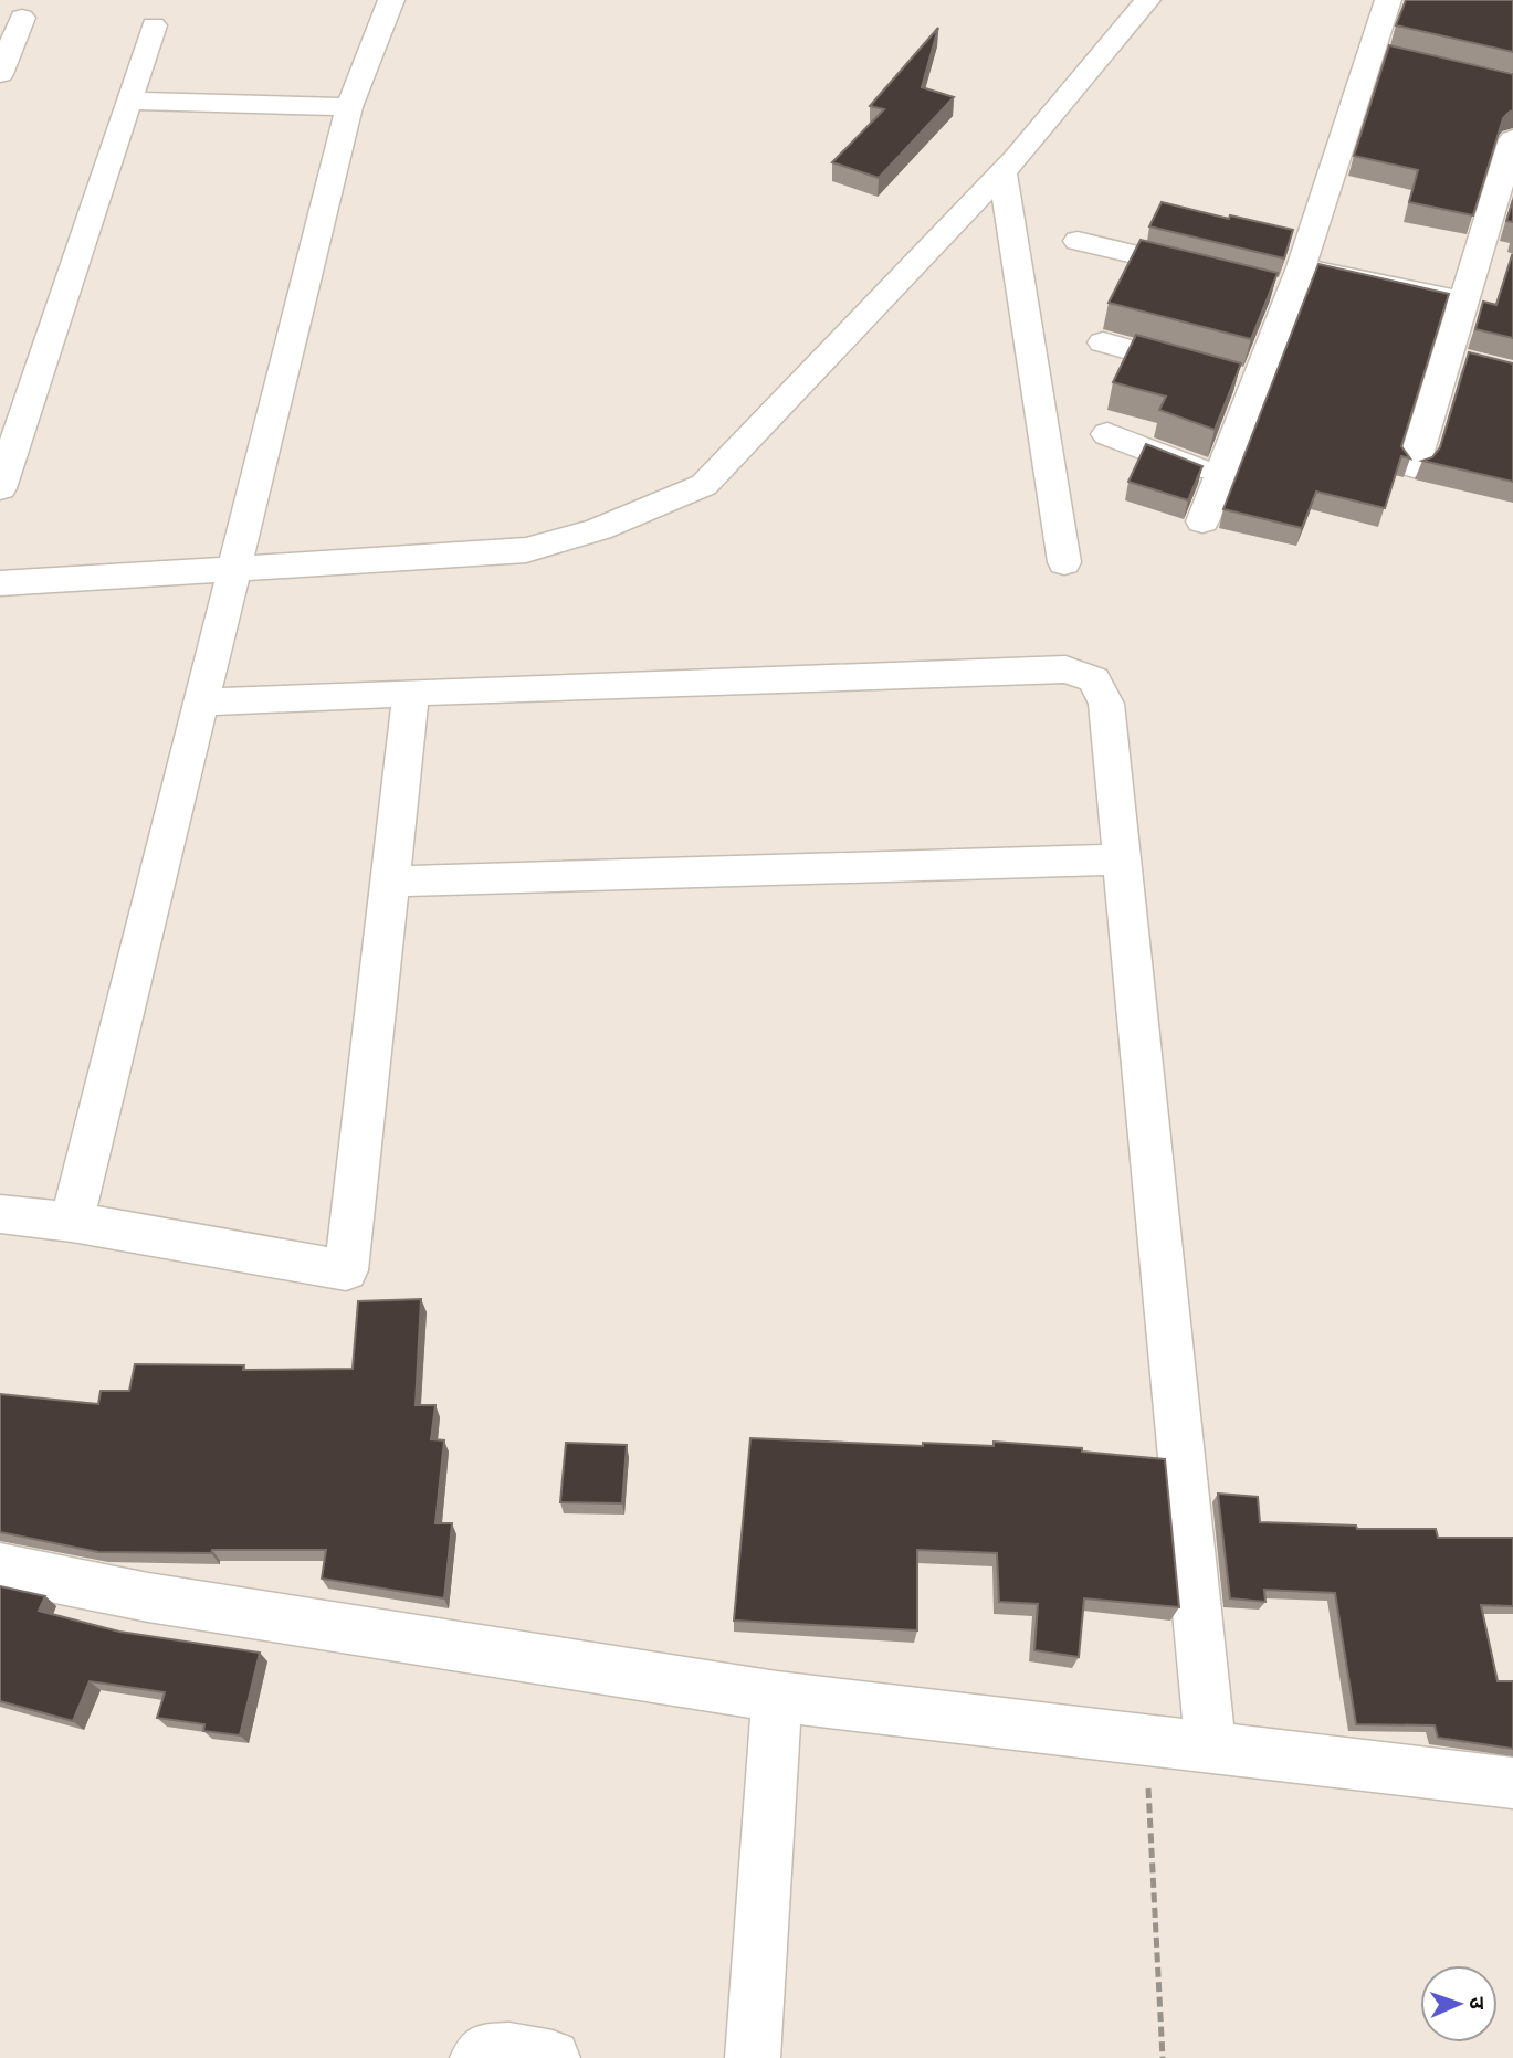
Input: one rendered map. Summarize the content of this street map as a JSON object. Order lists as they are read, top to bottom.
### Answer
{
  "north": "right"
}
